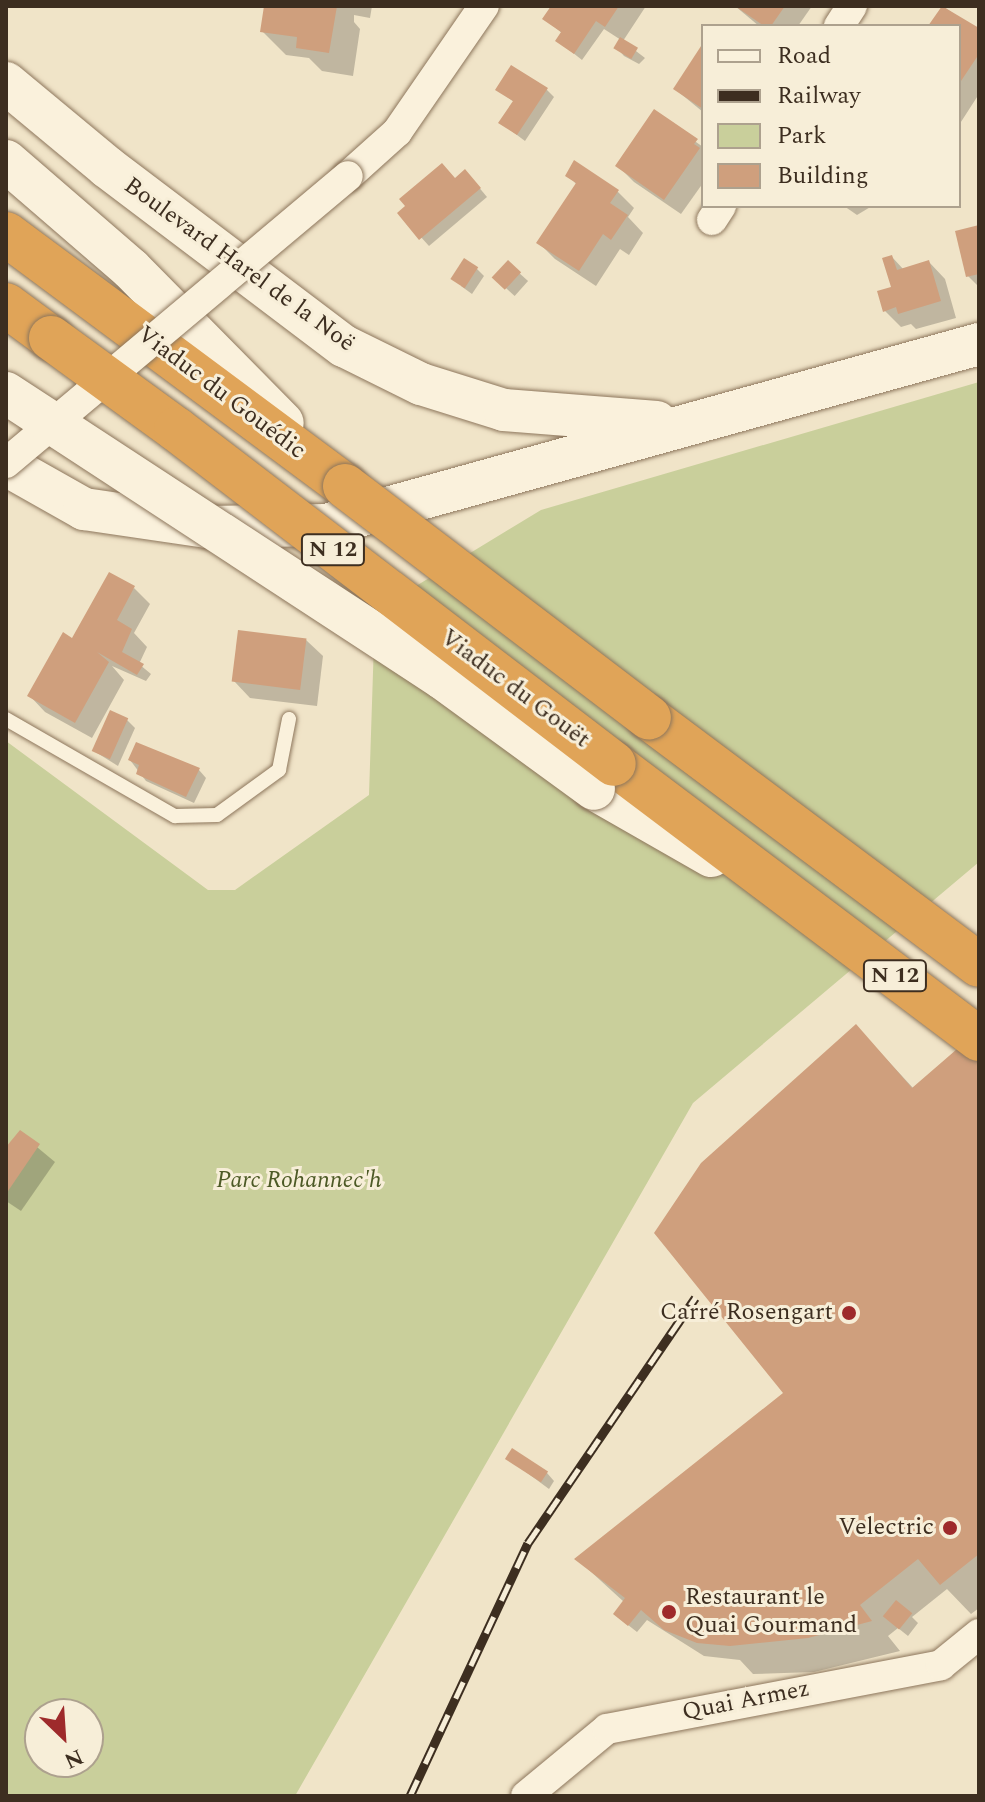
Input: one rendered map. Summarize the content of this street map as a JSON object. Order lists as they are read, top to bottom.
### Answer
{
  "streets": {
    "highway": ["Viaduc du Gouédic", "N 12", "Viaduc du Gouët"],
    "main road": ["Boulevard Harel de la Noë"],
    "street": ["Quai Armez"]
  },
  "crossings": [
    ["Viaduc du Gouédic", "N 12"]
  ],
  "parks": ["Parc Rohannec'h"],
  "places": ["Carré Rosengart", "Velectric", "Restaurant le Quai Gourmand"],
  "legend": [
    "Road",
    "Railway",
    "Park",
    "Building"
  ],
  "north": "bottom right"
}
